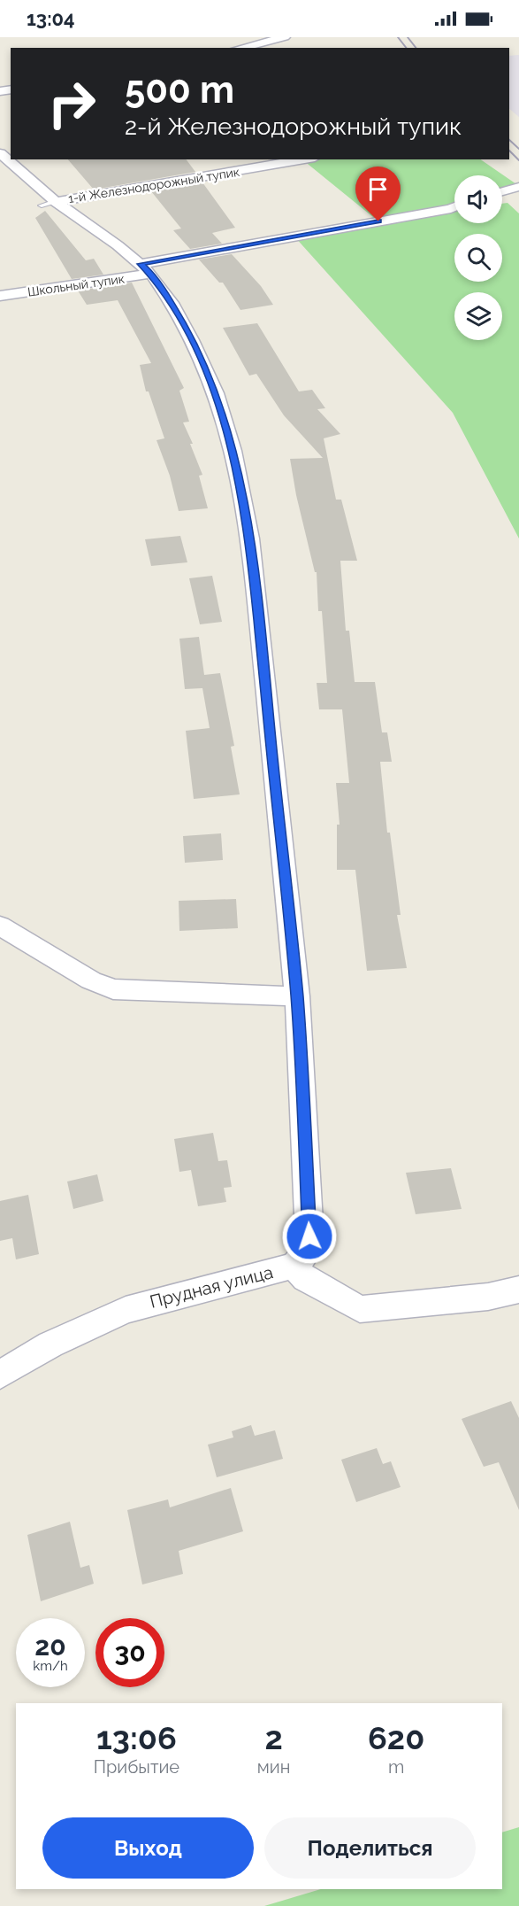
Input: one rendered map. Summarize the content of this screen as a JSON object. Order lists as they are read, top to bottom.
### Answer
{
  "streets": {
    "street": ["1-й Железнодорожный тупик", "Школьный тупик", "Прудная улица"]
  },
  "page": {
    "status": "13:04",
    "turn": ["500 m", "2-й Железнодорожный тупик"],
    "speed": "20 km/h",
    "limit": "30",
    "eta": [
      "13:06",
      "Прибытие",
      "2",
      "мин",
      "620",
      "m"
    ],
    "buttons": ["Выход", "Поделиться"]
  }
}
